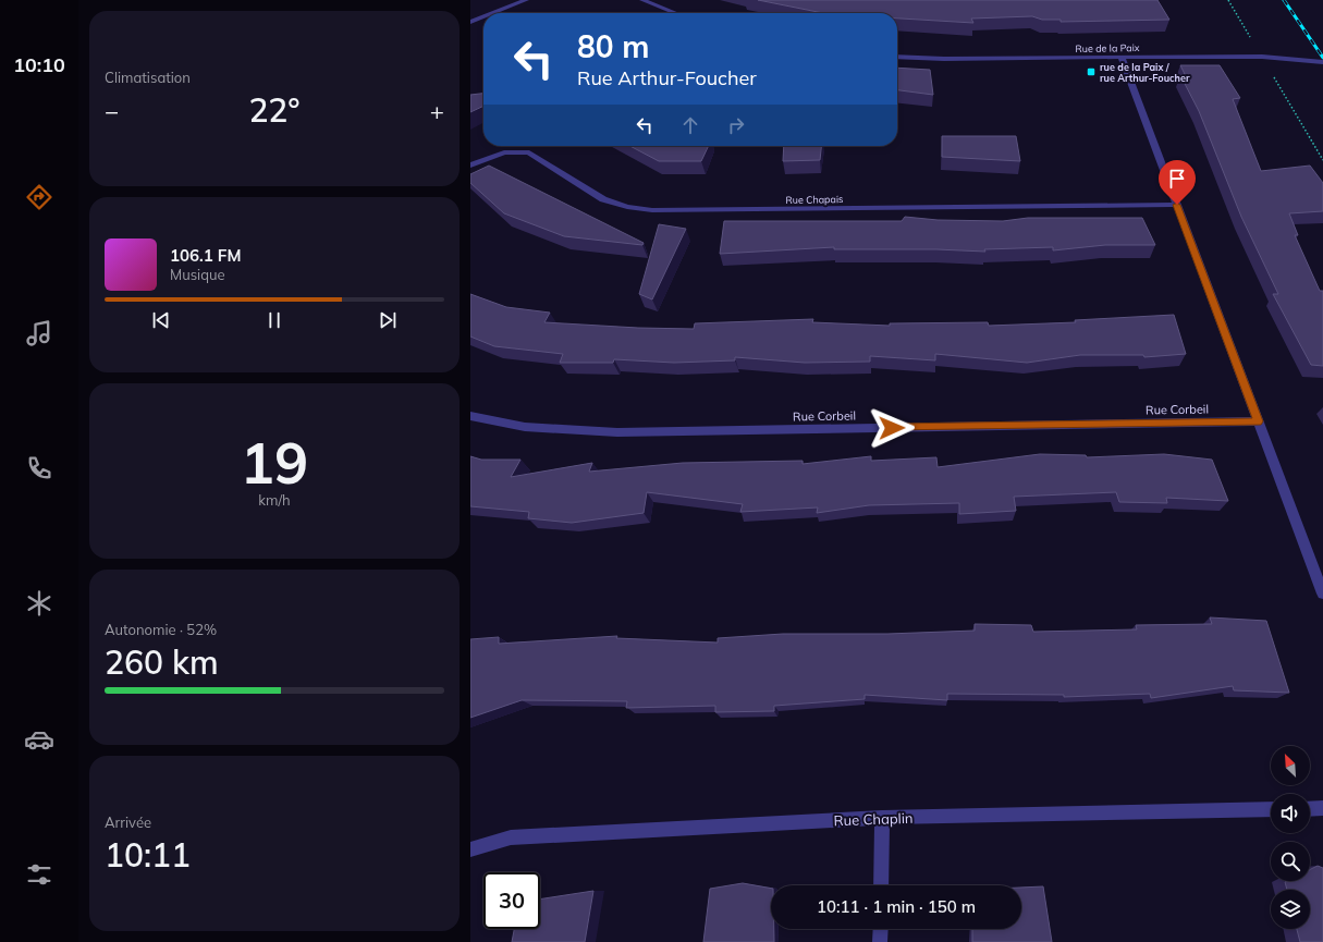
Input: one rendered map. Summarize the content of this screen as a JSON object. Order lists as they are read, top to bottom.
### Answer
{
  "streets": {
    "street": [
      "Rue de la Paix",
      "Rue Chapais",
      "Rue Corbeil",
      "Rue Chaplin"
    ]
  },
  "places": {
    "transit": ["rue de la Paix / rue Arthur-Foucher"]
  },
  "north": "top left",
  "page": {
    "tabs": "10:10",
    "tile": [
      "Climatisation",
      ["19", "km/h"],
      ["Autonomie · 52%", "260 km"],
      ["Arrivée", "10:11"]
    ],
    "turn": ["80 m", "Rue Arthur-Foucher"],
    "heat": ["−", "22°", "+"],
    "song": ["106.1 FM", "Musique"],
    "limit": "30",
    "trip": "10:11 · 1 min · 150 m"
  }
}
